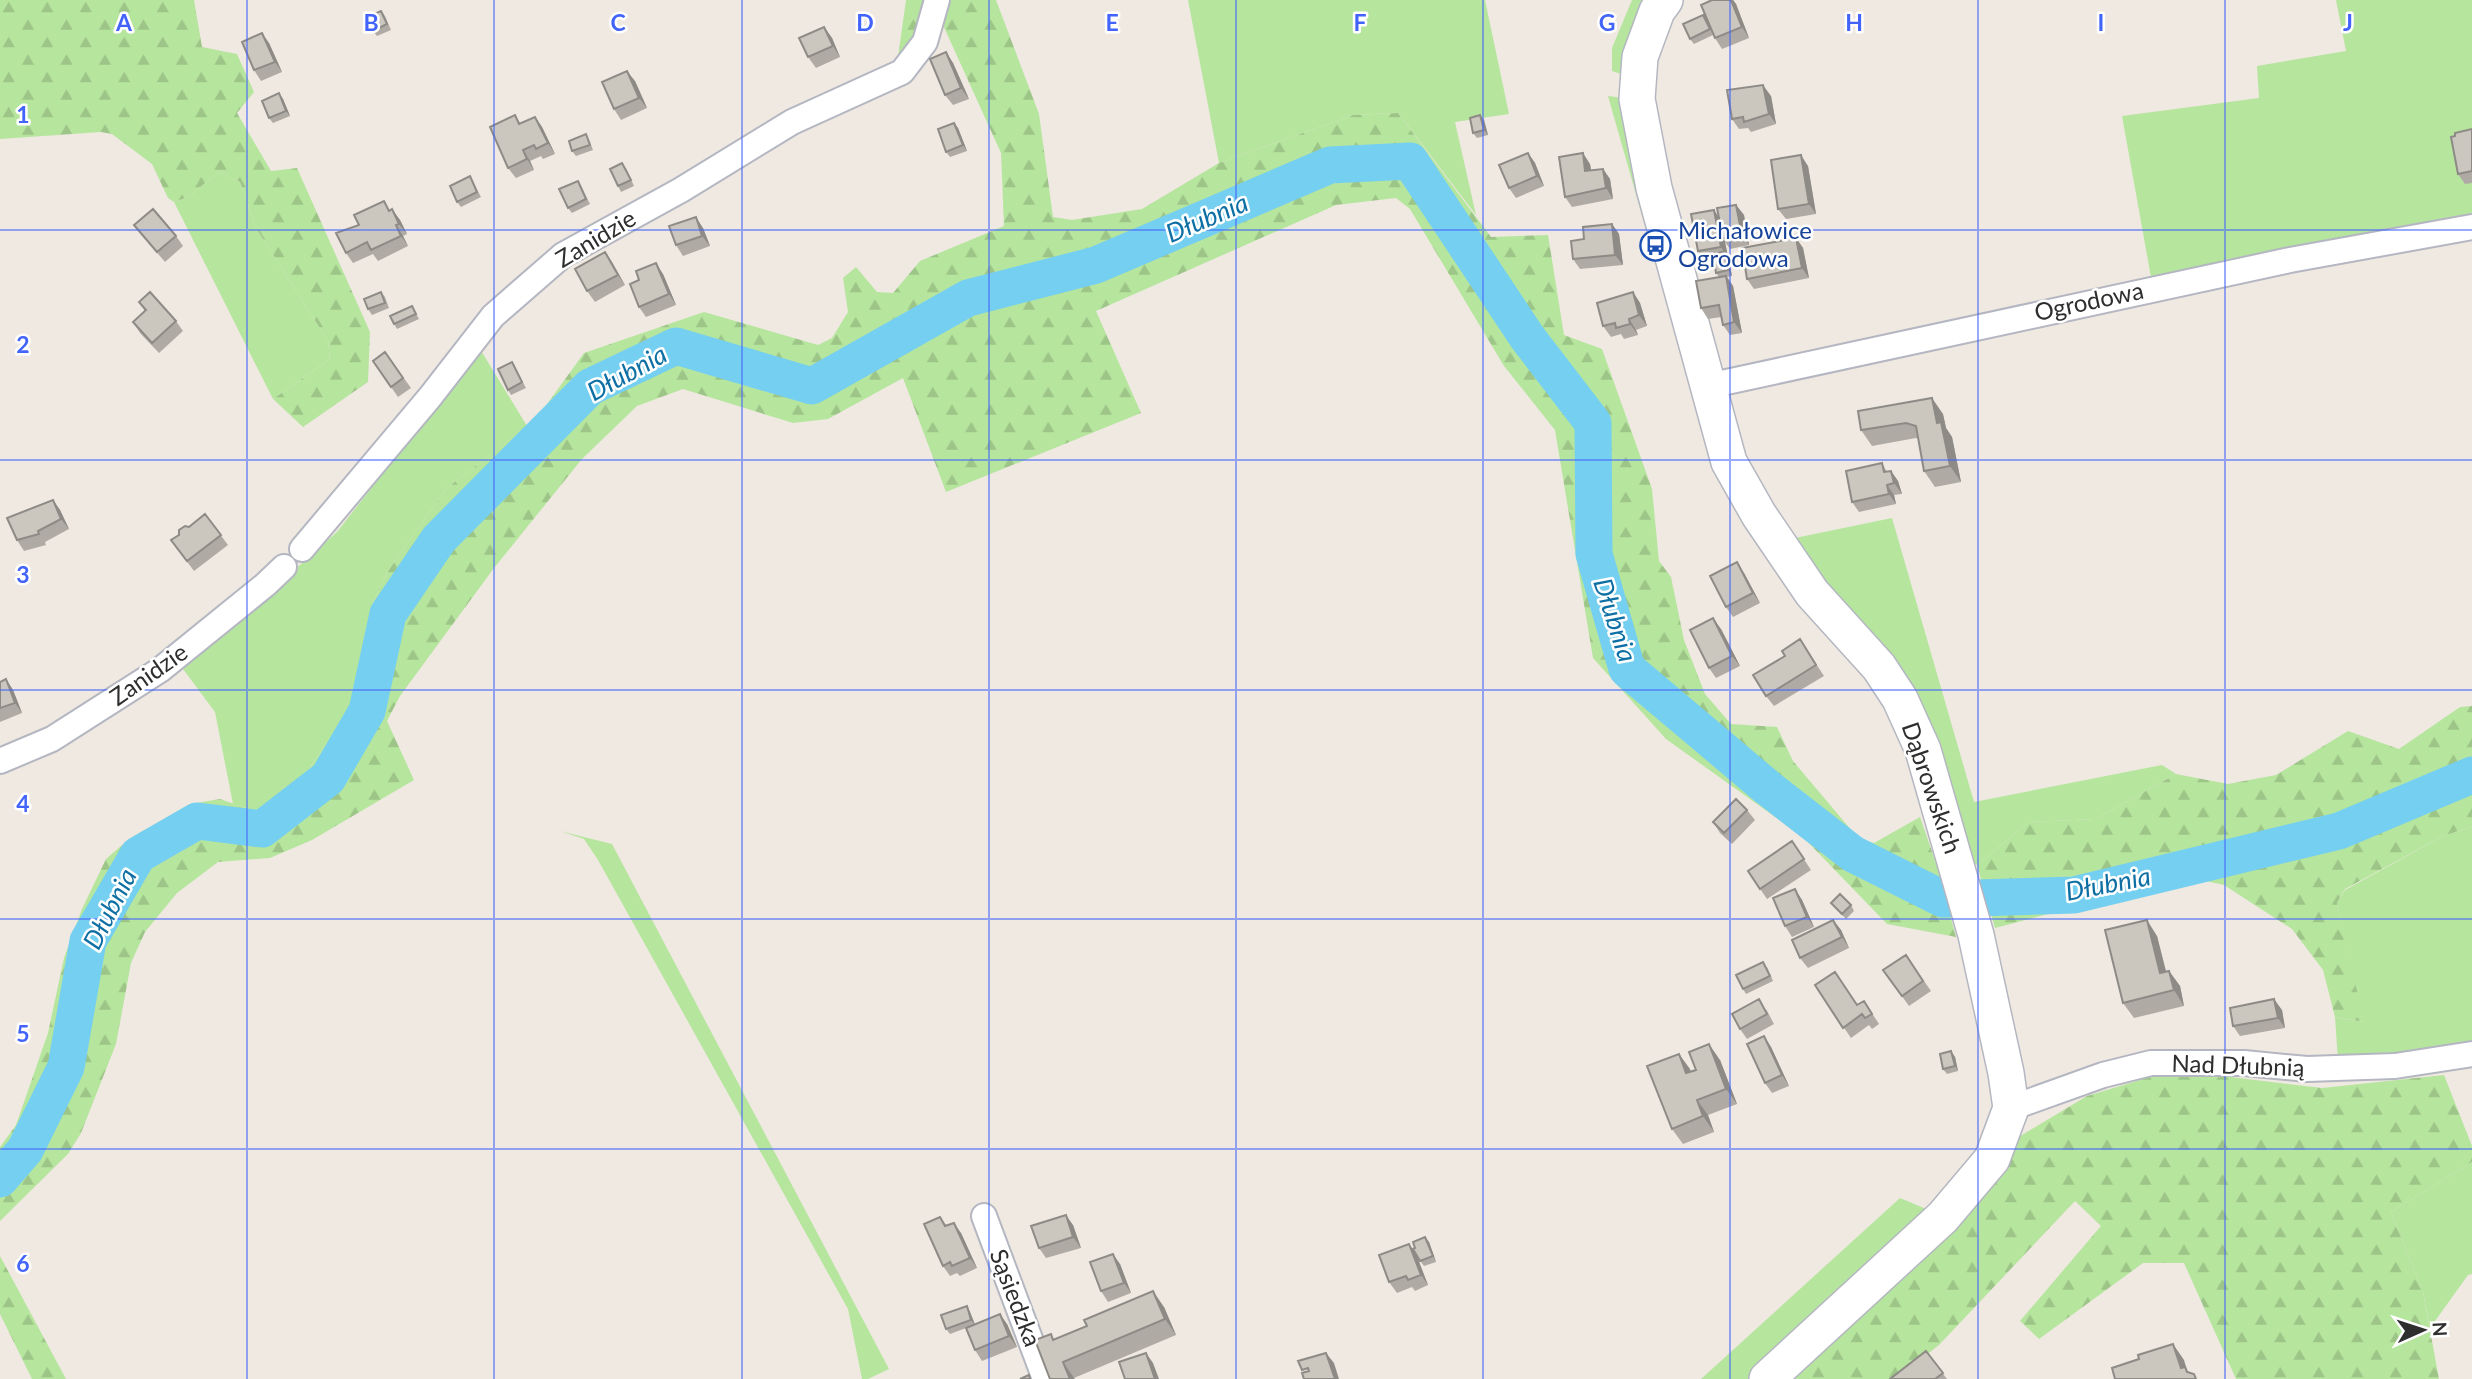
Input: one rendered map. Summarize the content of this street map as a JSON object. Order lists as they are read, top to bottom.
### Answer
{
  "streets": {
    "street": [
      "Zanidzie",
      "Ogrodowa",
      "Dąbrowskich",
      "Nad Dłubnią",
      "Sąsiedzka"
    ]
  },
  "crossings": [
    ["Ogrodowa", "Dąbrowskich"],
    ["Dąbrowskich", "Nad Dłubnią"]
  ],
  "water": ["Dłubnia"],
  "places": {
    "bus stop": ["Michałowice Ogrodowa"]
  },
  "north": "right",
  "grid": {
    "columns": [
      "A",
      "B",
      "C",
      "D",
      "E",
      "F",
      "G",
      "H",
      "I",
      "J"
    ],
    "rows": [
      "1",
      "2",
      "3",
      "4",
      "5",
      "6"
    ]
  }
}
